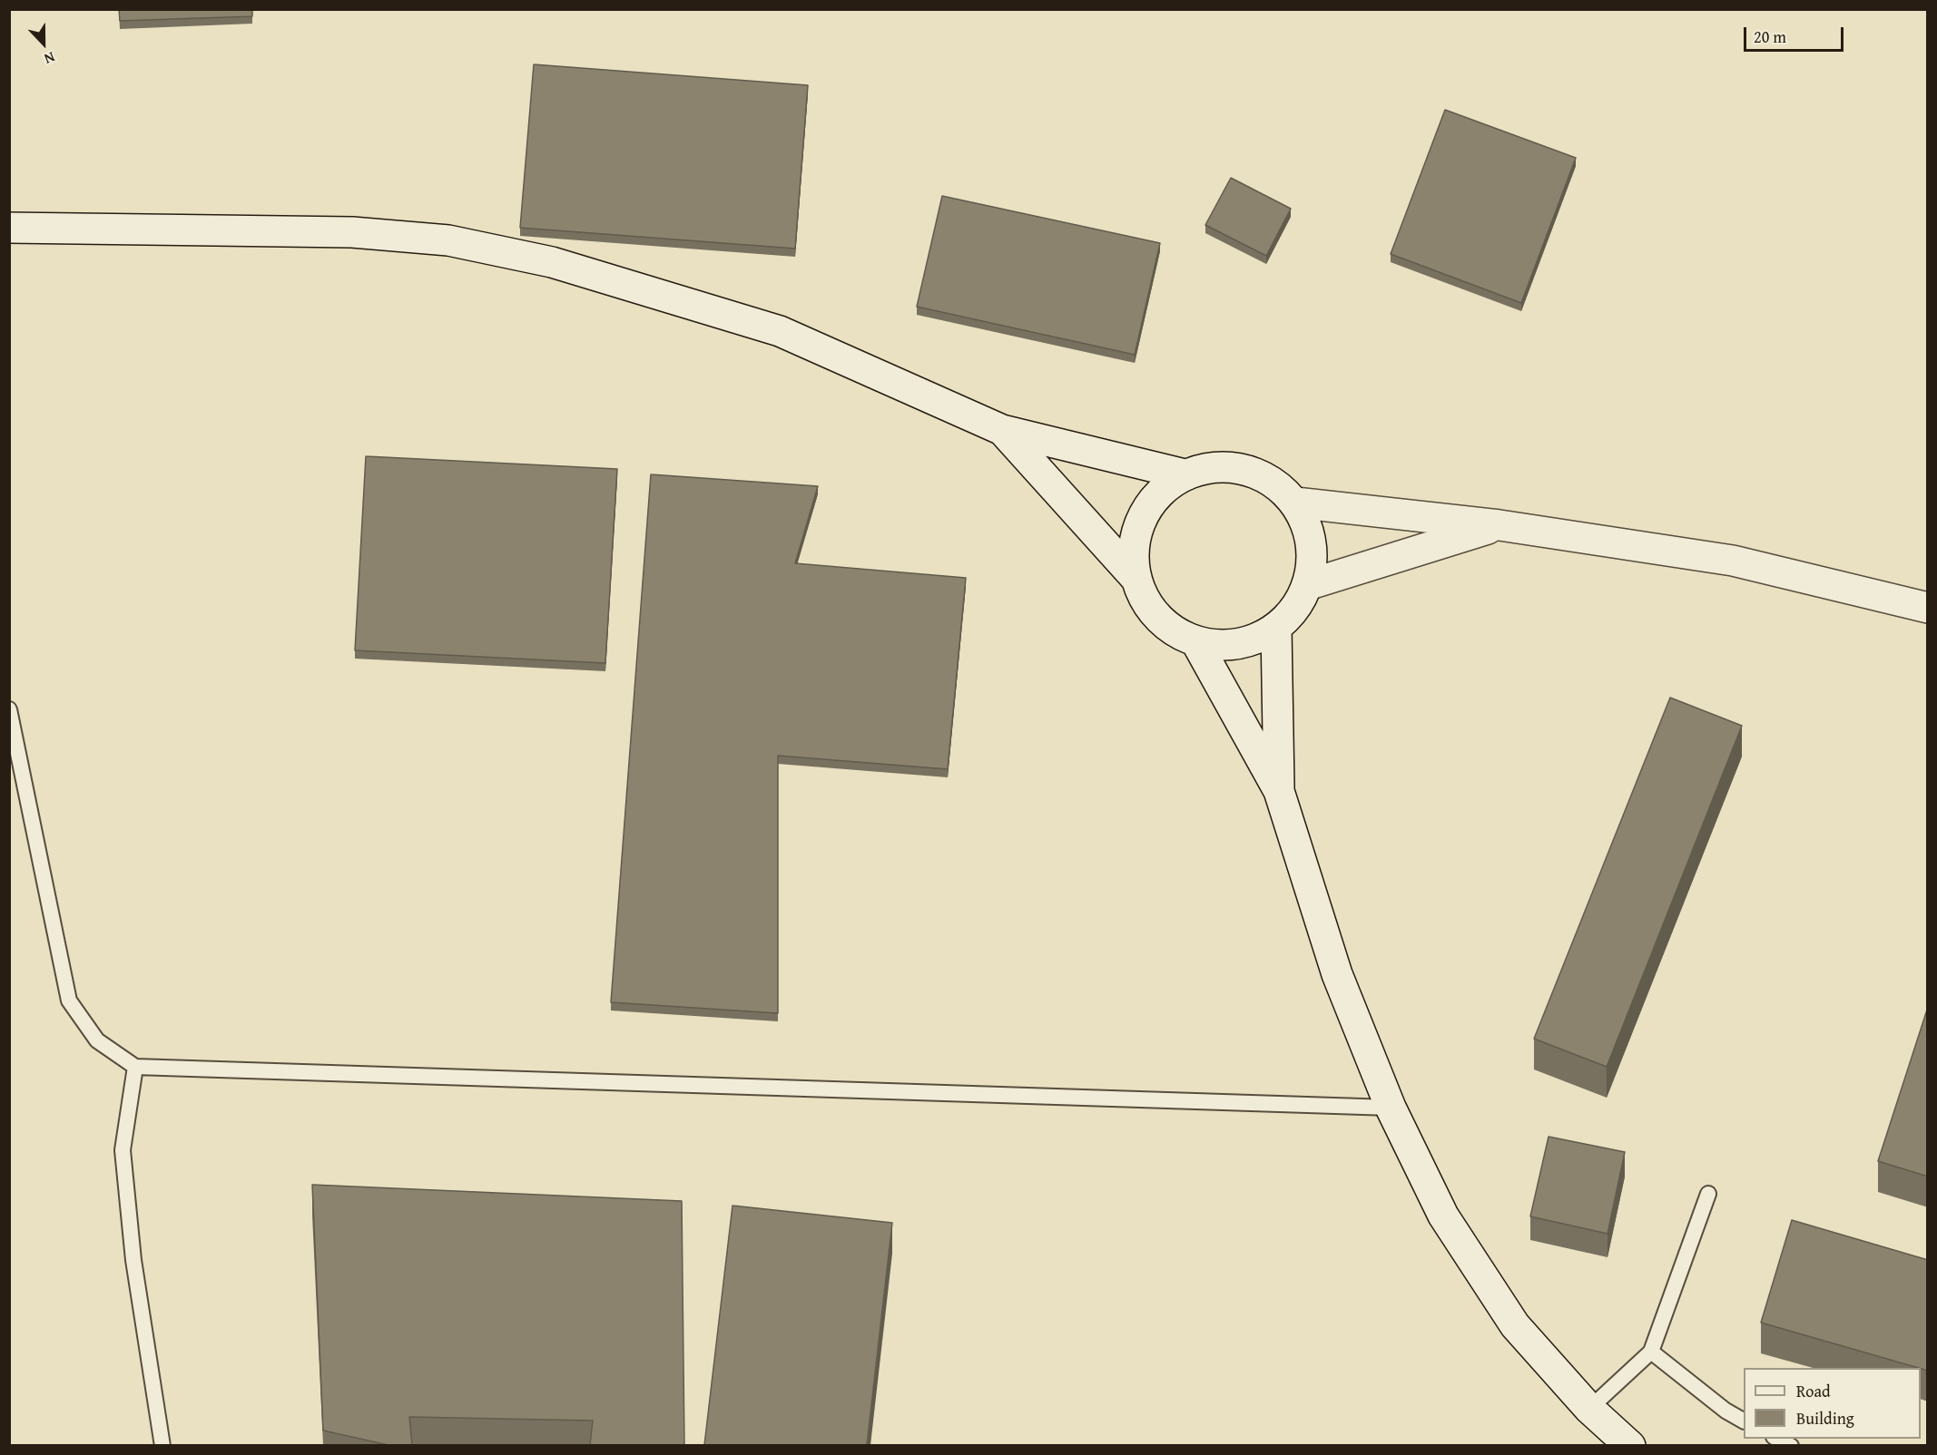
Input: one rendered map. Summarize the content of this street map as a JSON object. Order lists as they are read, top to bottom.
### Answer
{
  "legend": ["Road", "Building"],
  "scale_bar": "20 m",
  "north": "bottom"
}
